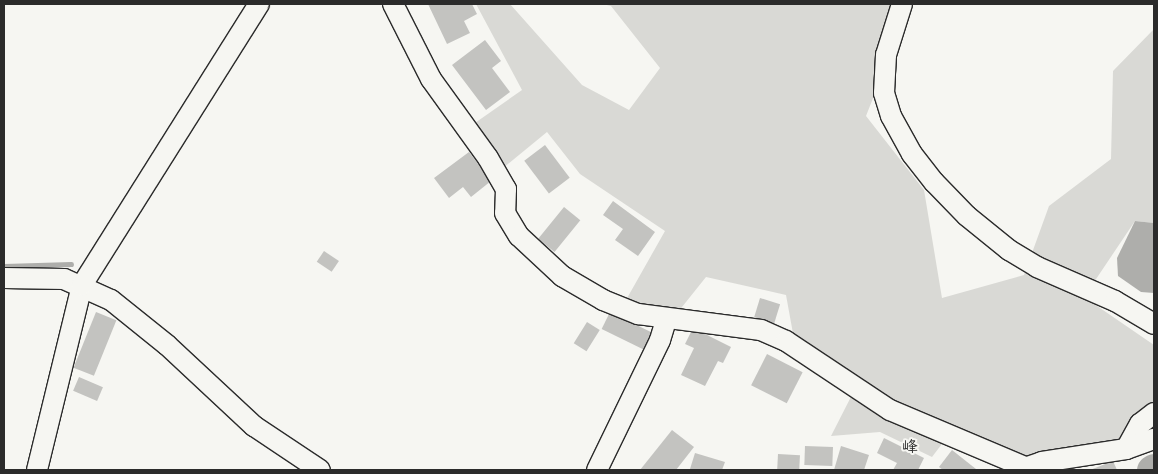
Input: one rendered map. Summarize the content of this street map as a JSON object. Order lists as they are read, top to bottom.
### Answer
{
  "districts": ["峰"]
}
